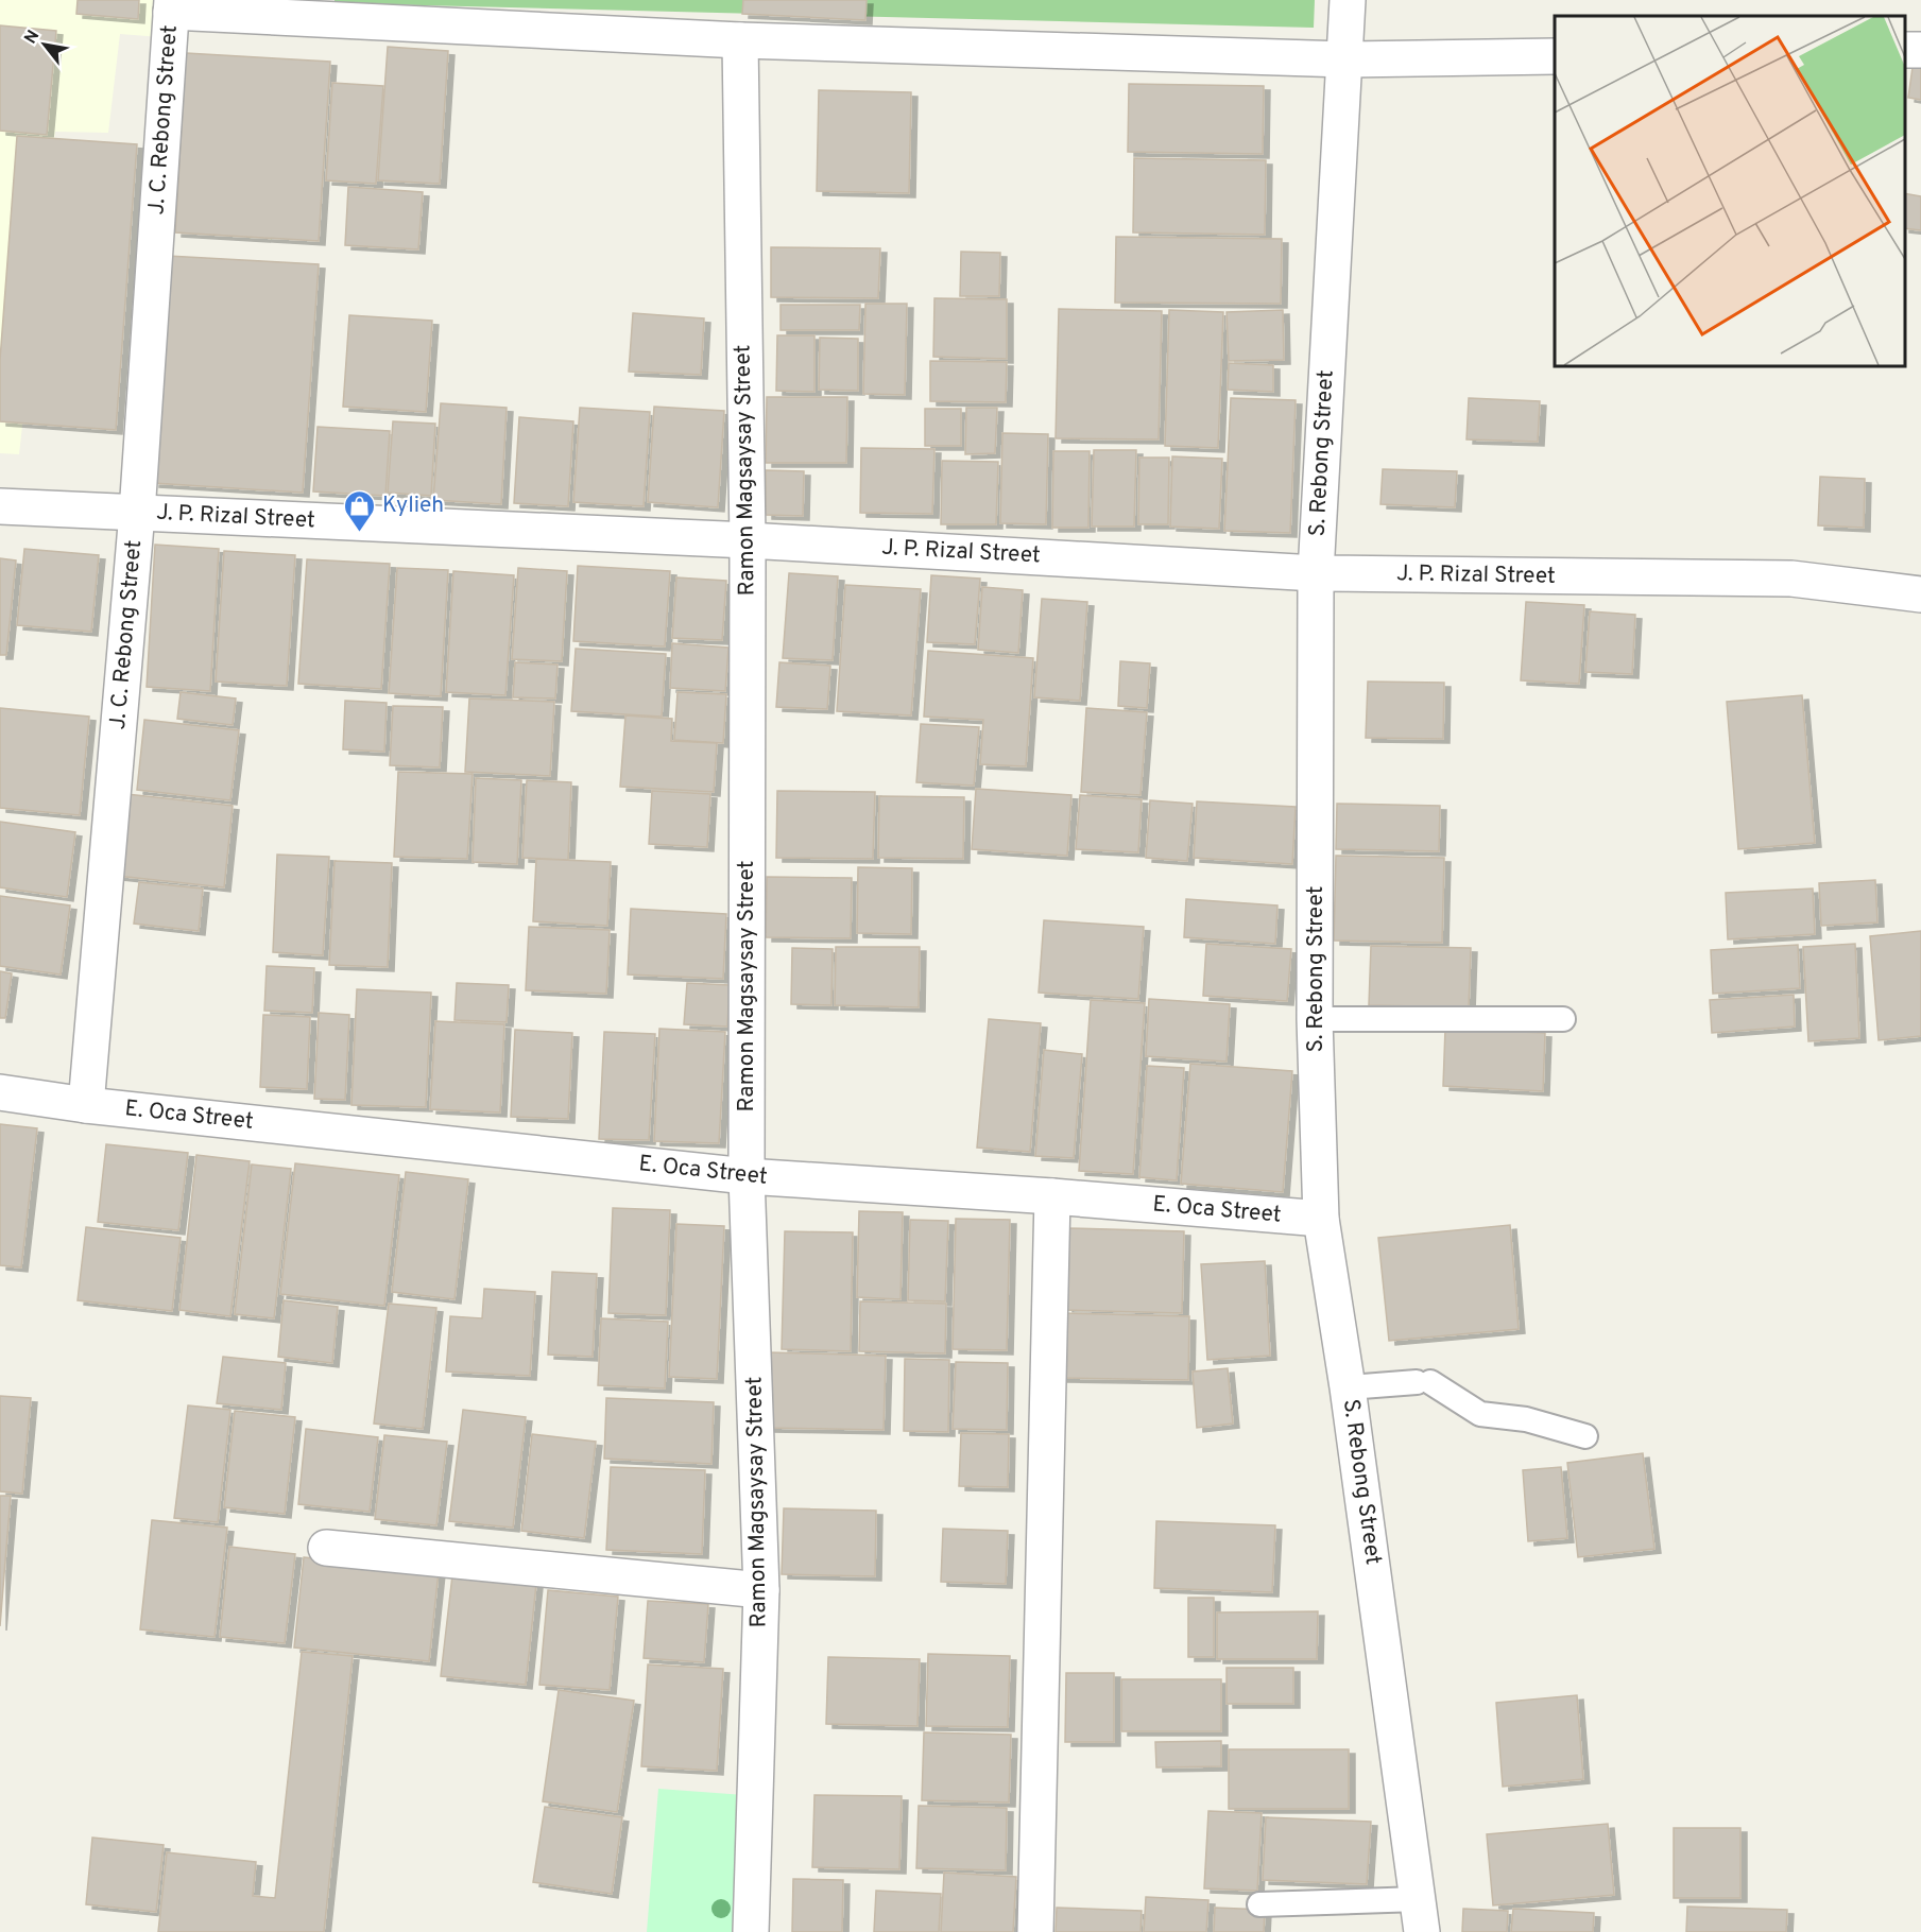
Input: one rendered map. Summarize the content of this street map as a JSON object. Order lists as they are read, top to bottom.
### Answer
{
  "streets": {
    "street": [
      "J. C. Rebong Street",
      "S. Rebong Street",
      "Ramon Magsaysay Street",
      "J. P. Rizal Street",
      "E. Oca Street"
    ]
  },
  "crossings": [
    ["J. C. Rebong Street", "J. P. Rizal Street"],
    ["J. C. Rebong Street", "E. Oca Street"],
    ["S. Rebong Street", "J. P. Rizal Street"],
    ["S. Rebong Street", "E. Oca Street"],
    ["Ramon Magsaysay Street", "J. P. Rizal Street"],
    ["Ramon Magsaysay Street", "E. Oca Street"]
  ],
  "places": {
    "shop": ["Kylieh"]
  },
  "north": "top left"
}
